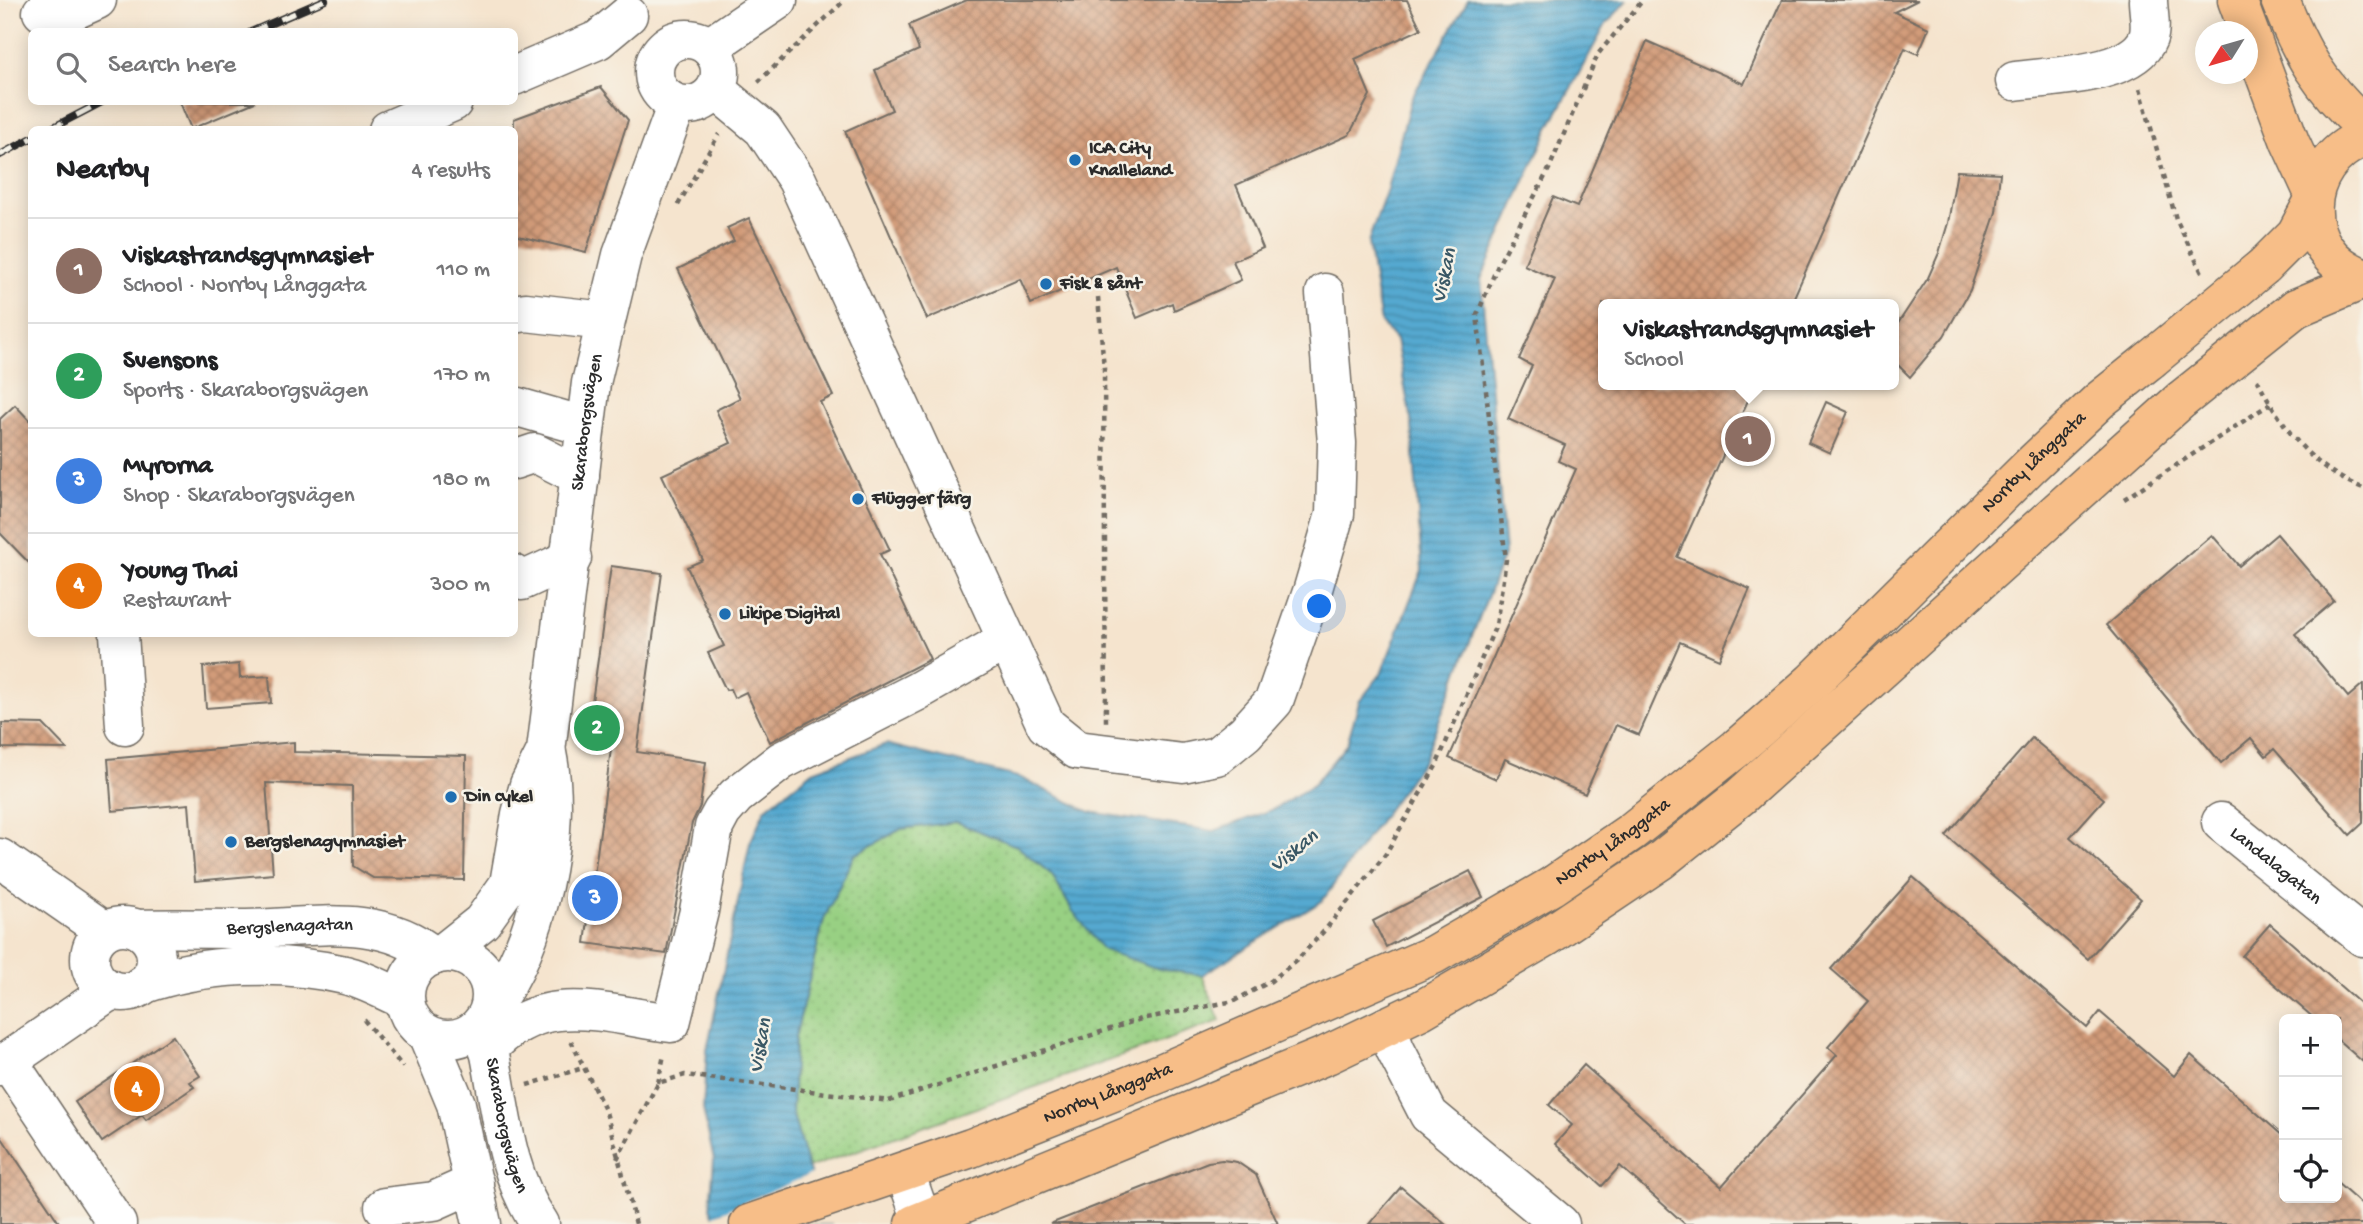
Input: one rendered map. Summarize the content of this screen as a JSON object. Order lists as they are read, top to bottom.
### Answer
{
  "streets": {
    "main road": ["Norrby Långgata"],
    "street": ["Skaraborgsvägen", "Landalagatan", "Bergslenagatan"]
  },
  "crossings": [
    ["Skaraborgsvägen", "Bergslenagatan"]
  ],
  "water": ["Viskan"],
  "places": [
    "ICA City Knalleland",
    "Fisk & sånt",
    "Flügger färg",
    "Likipe Digital",
    "Din cykel",
    "Bergslenagymnasiet"
  ],
  "north": "bottom left",
  "page": {
    "search": "Search here",
    "heading": ["Nearby", "4 results"],
    "list": [
      {
        "mark": "1",
        "name": "Viskastrandsgymnasiet",
        "note": "School · Norrby Långgata",
        "value": "110 m"
      },
      {
        "mark": "2",
        "name": "Svensons",
        "note": "Sports · Skaraborgsvägen",
        "value": "170 m"
      },
      {
        "mark": "3",
        "name": "Myrorna",
        "note": "Shop · Skaraborgsvägen",
        "value": "180 m"
      },
      {
        "mark": "4",
        "name": "Young Thai",
        "note": "Restaurant",
        "value": "300 m"
      }
    ],
    "popup": ["Viskastrandsgymnasiet", "School"],
    "pins": [
      "1",
      "2",
      "3",
      "4"
    ],
    "map_buttons": ["+", "−"]
  }
}
